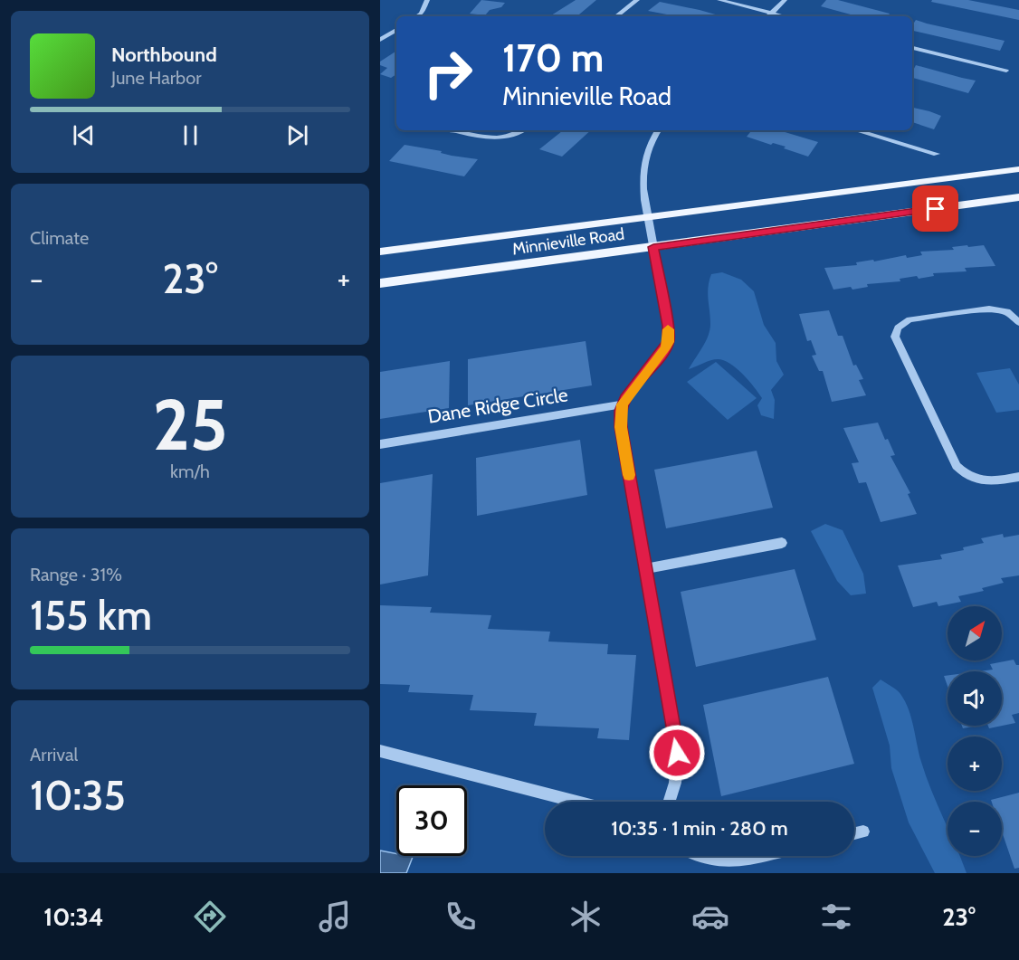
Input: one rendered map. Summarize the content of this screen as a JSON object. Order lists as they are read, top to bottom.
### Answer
{
  "streets": {
    "main road": ["Minnieville Road"],
    "street": ["Dane Ridge Circle"]
  },
  "north": "top right",
  "page": {
    "turn": ["170 m", "Minnieville Road"],
    "song": ["Northbound", "June Harbor"],
    "tile": [
      "Climate",
      ["25", "km/h"],
      ["Range · 31%", "155 km"],
      ["Arrival", "10:35"]
    ],
    "heat": ["−", "23°", "+"],
    "map_buttons": ["+", "−"],
    "limit": "30",
    "trip": "10:35 · 1 min · 280 m",
    "tabs": ["10:34", "23°"]
  }
}
